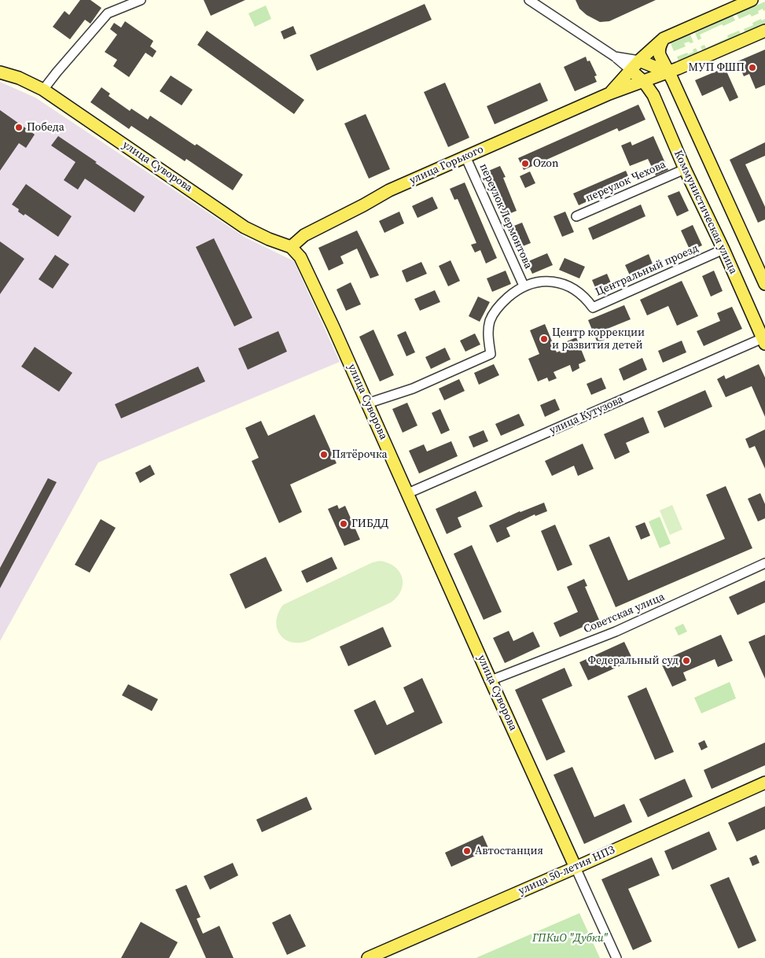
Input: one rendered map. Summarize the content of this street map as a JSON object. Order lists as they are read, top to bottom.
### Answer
{
  "streets": {
    "main road": [
      "улица Горького",
      "улица Суворова",
      "Коммунистическая улица",
      "улица 50-летия НПЗ"
    ],
    "street": [
      "переулок Чехова",
      "переулок Лермонтова",
      "Центральный проезд",
      "улица Кутузова",
      "Советская улица"
    ]
  },
  "crossings": [
    ["улица Горького", "улица Суворова"],
    ["улица Горького", "Коммунистическая улица"],
    ["улица Горького", "переулок Лермонтова"],
    ["улица Суворова", "Центральный проезд"],
    ["улица Суворова", "улица Кутузова"],
    ["улица Суворова", "Советская улица"],
    ["улица Суворова", "улица 50-летия НПЗ"],
    ["переулок Чехова", "Коммунистическая улица"],
    ["Коммунистическая улица", "Центральный проезд"],
    ["Коммунистическая улица", "улица Кутузова"],
    ["переулок Лермонтова", "Центральный проезд"]
  ],
  "parks": ["ГПКиО \"Дубки\""],
  "places": [
    "МУП ФШП",
    "Победа",
    "Ozon",
    "Центр коррекции и развития детей",
    "Пятёрочка",
    "ГИБДД",
    "Федеральный суд",
    "Автостанция"
  ]
}
